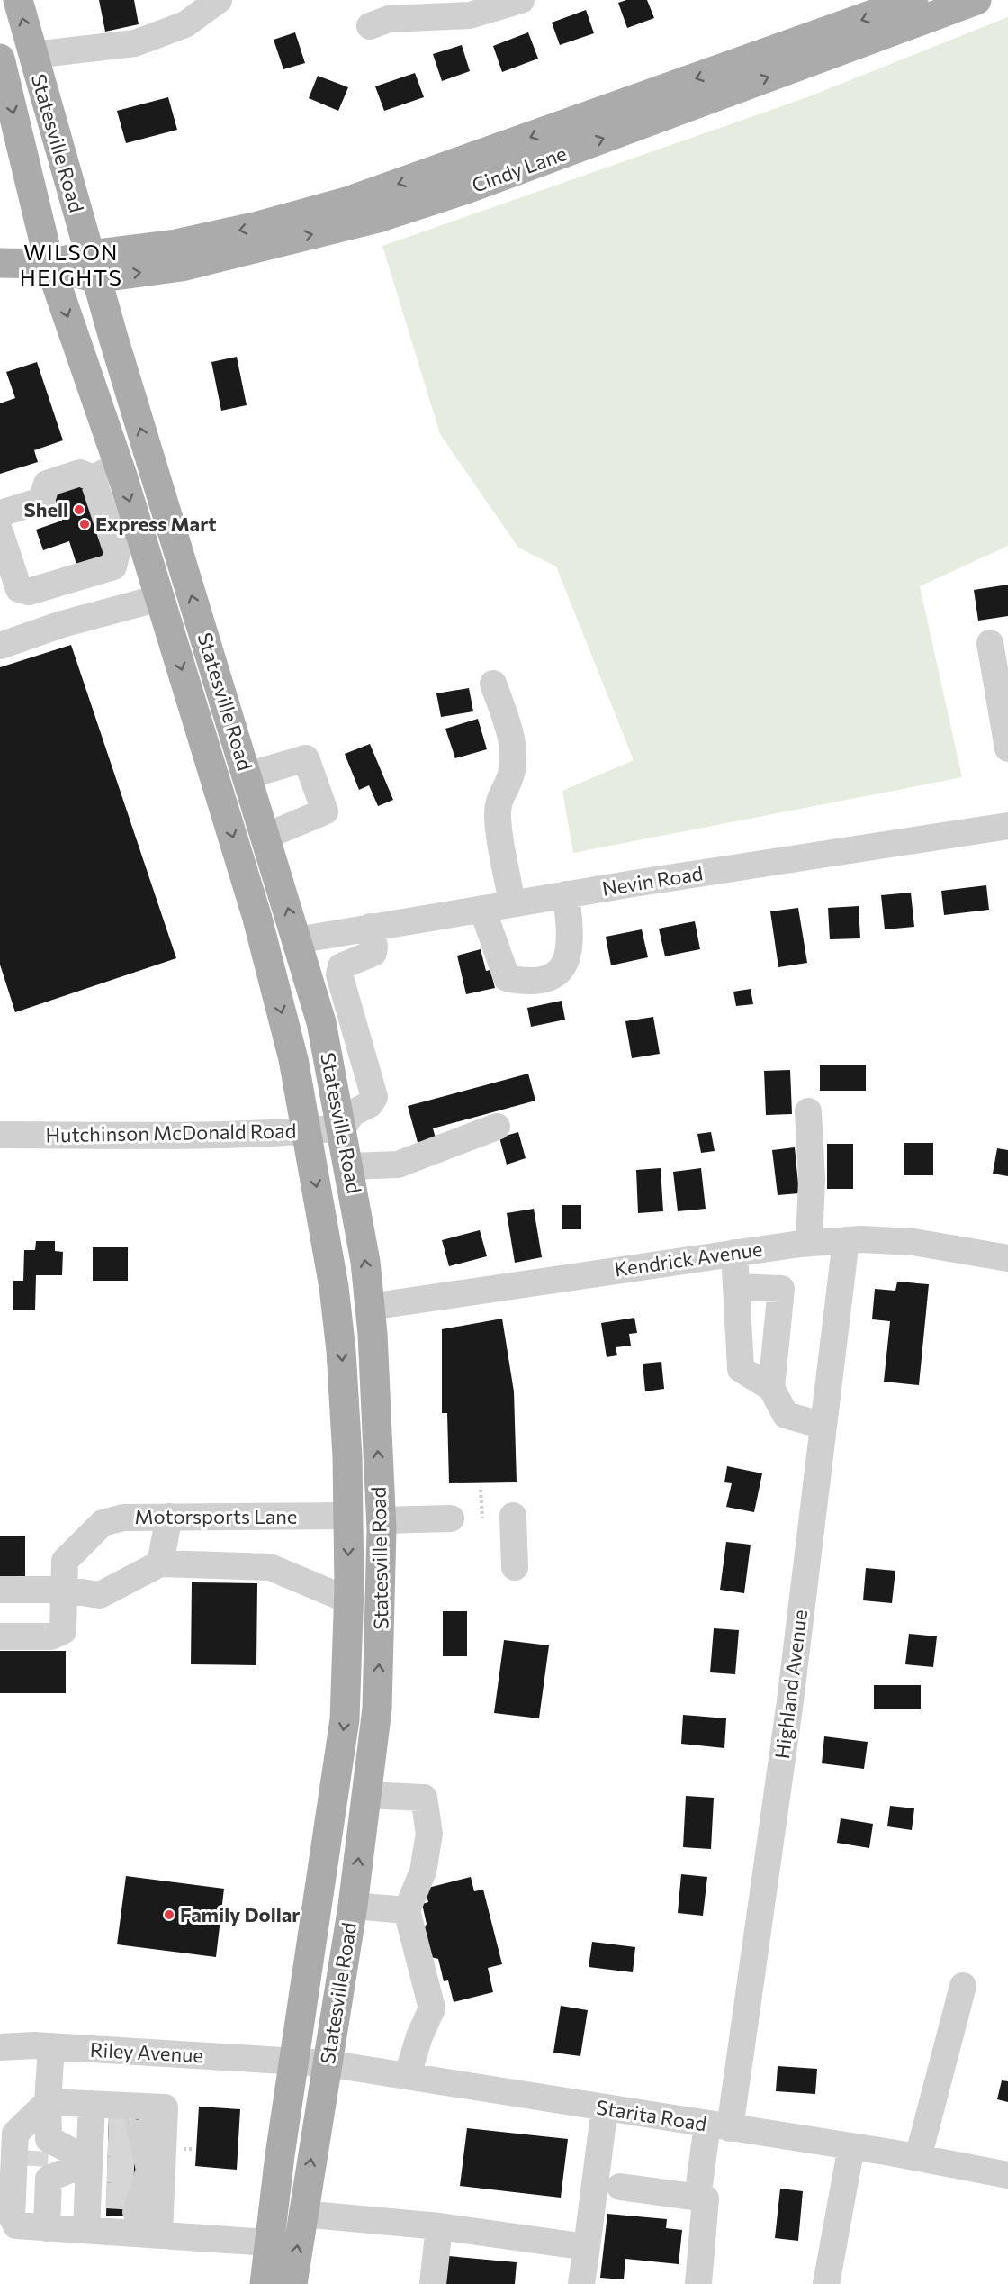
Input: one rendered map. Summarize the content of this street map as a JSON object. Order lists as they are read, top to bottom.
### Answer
{
  "streets": {
    "main road": ["Statesville Road", "Cindy Lane"],
    "street": [
      "Nevin Road",
      "Hutchinson McDonald Road",
      "Kendrick Avenue",
      "Motorsports Lane",
      "Highland Avenue",
      "Riley Avenue",
      "Starita Road"
    ]
  },
  "crossings": [
    ["Statesville Road", "Cindy Lane"],
    ["Statesville Road", "Nevin Road"],
    ["Statesville Road", "Hutchinson McDonald Road"],
    ["Statesville Road", "Kendrick Avenue"],
    ["Statesville Road", "Motorsports Lane"],
    ["Statesville Road", "Riley Avenue"],
    ["Statesville Road", "Starita Road"],
    ["Kendrick Avenue", "Highland Avenue"],
    ["Highland Avenue", "Starita Road"],
    ["Riley Avenue", "Starita Road"]
  ],
  "districts": ["WILSON HEIGHTS"],
  "places": ["Shell", "Express Mart", "Family Dollar"]
}
